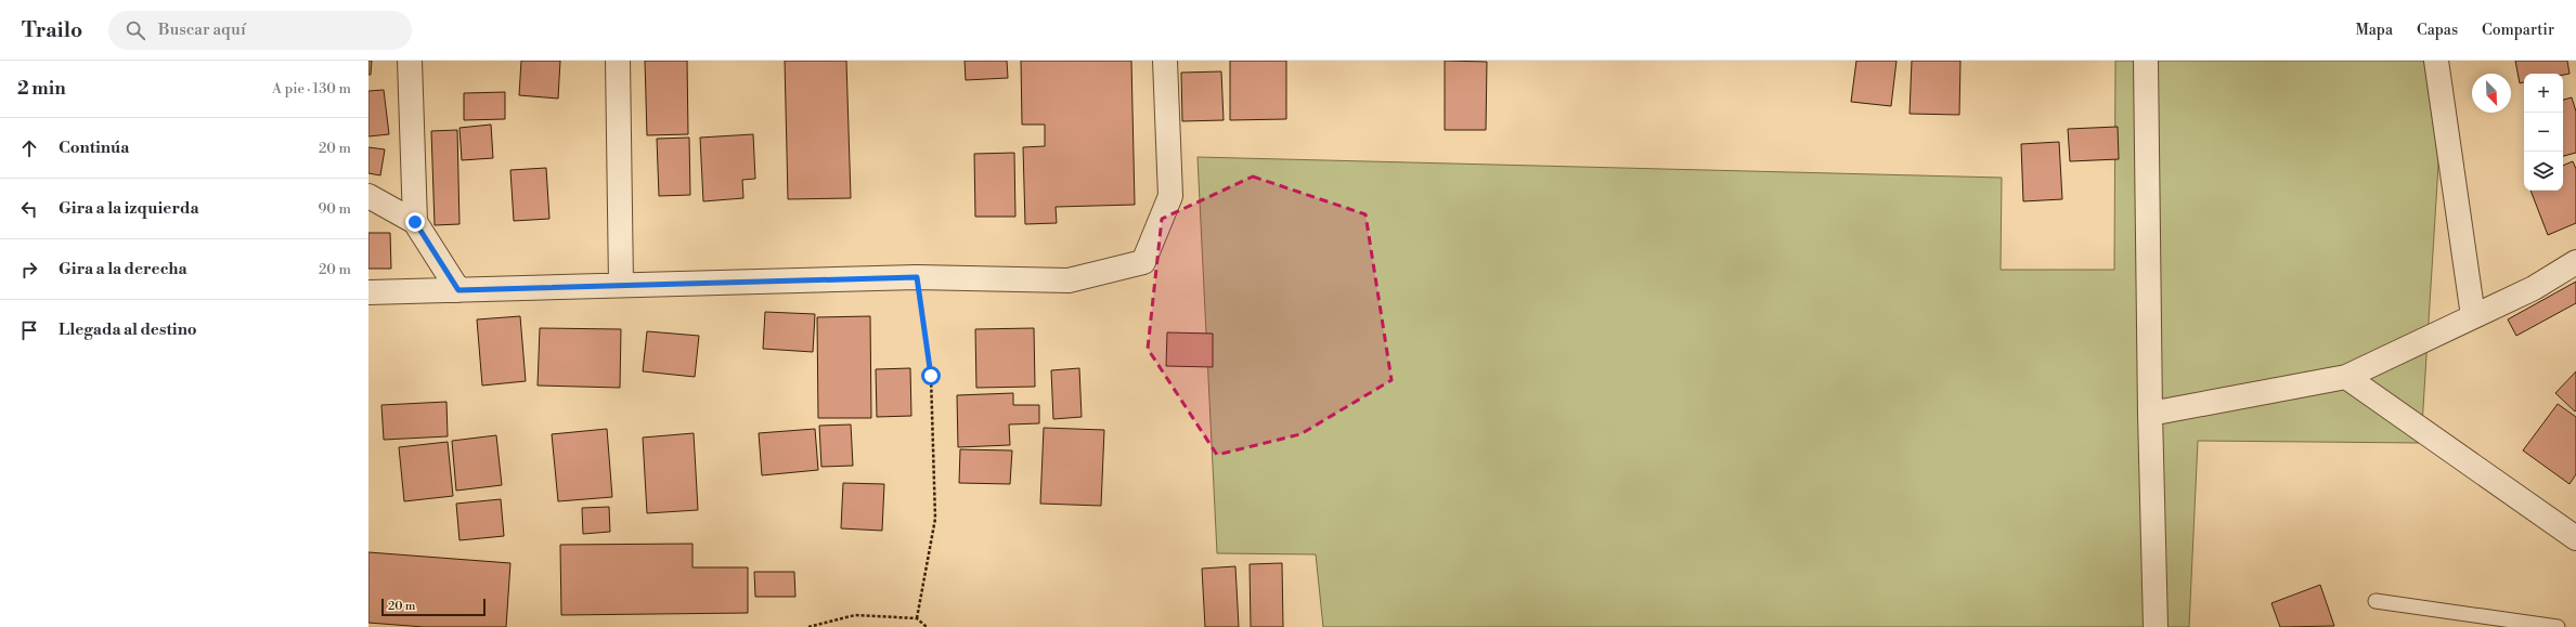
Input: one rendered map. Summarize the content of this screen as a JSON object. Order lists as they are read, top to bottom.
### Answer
{
  "scale_bar": "20 m",
  "north": "bottom right",
  "page": {
    "header": "Trailo",
    "search": "Buscar aquí",
    "nav": ["Mapa", "Capas", "Compartir"],
    "heading": ["2 min", "A pie · 130 m"],
    "map_buttons": ["+", "−"],
    "list": [
      ["Continúa", "20 m"],
      ["Gira a la izquierda", "90 m"],
      ["Gira a la derecha", "20 m"],
      "Llegada al destino"
    ],
    "scale": "20 m"
  }
}
